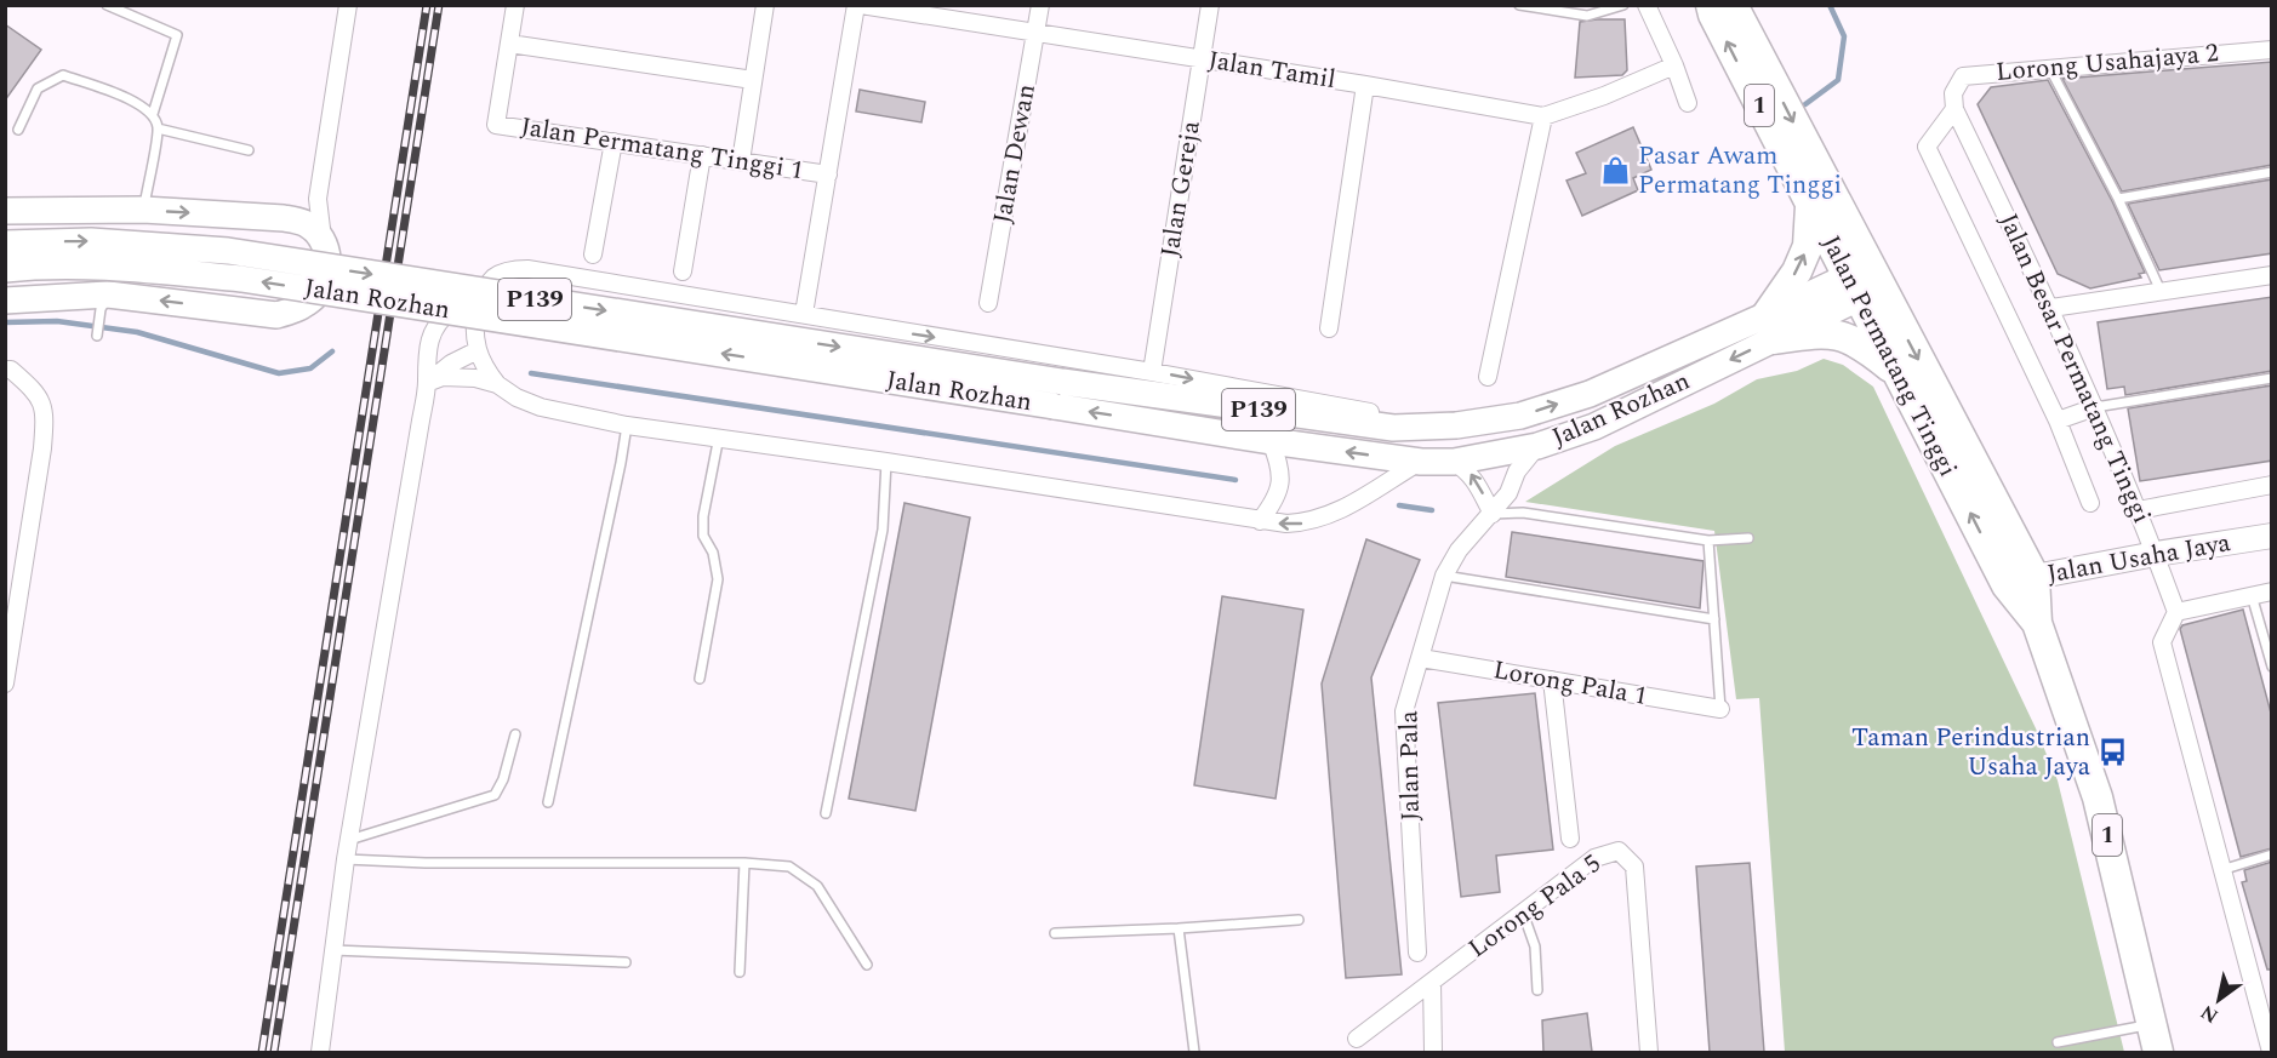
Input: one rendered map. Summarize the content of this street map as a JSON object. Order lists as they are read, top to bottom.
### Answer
{
  "streets": {
    "highway": ["1", "Jalan Permatang Tinggi"],
    "main road": ["Jalan Rozhan", "P139"],
    "street": [
      "Lorong Usahajaya 2",
      "Jalan Tamil",
      "Jalan Permatang Tinggi 1",
      "Jalan Dewan",
      "Jalan Gereja",
      "Jalan Besar Permatang Tinggi",
      "Jalan Usaha Jaya",
      "Lorong Pala 1",
      "Jalan Pala",
      "Lorong Pala 5"
    ]
  },
  "crossings": [
    ["Lorong Usahajaya 2", "Jalan Besar Permatang Tinggi"],
    ["Jalan Tamil", "Jalan Dewan"],
    ["Jalan Tamil", "Jalan Gereja"],
    ["Jalan Rozhan", "Jalan Permatang Tinggi"],
    ["Jalan Rozhan", "Jalan Pala"],
    ["Jalan Permatang Tinggi", "Jalan Usaha Jaya"],
    ["Jalan Besar Permatang Tinggi", "Jalan Usaha Jaya"],
    ["Lorong Pala 1", "Jalan Pala"]
  ],
  "places": {
    "shop": ["Pasar Awam Permatang Tinggi"],
    "bus stop": ["Taman Perindustrian Usaha Jaya"]
  },
  "north": "bottom left"
}
